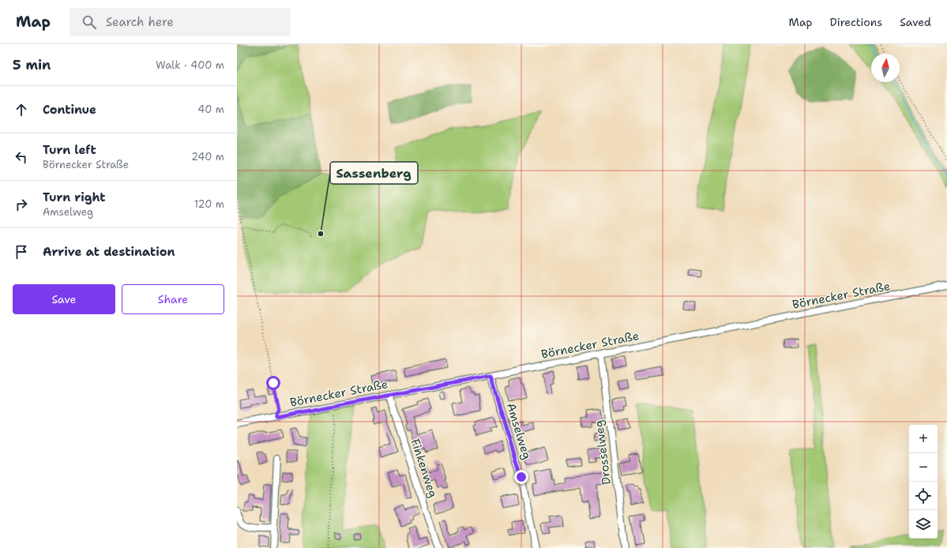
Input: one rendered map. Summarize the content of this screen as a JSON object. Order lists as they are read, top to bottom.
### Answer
{
  "streets": {
    "street": [
      "Börnecker Straße",
      "Amselweg",
      "Drosselweg",
      "Finkenweg"
    ]
  },
  "crossings": [
    ["Börnecker Straße", "Amselweg"],
    ["Börnecker Straße", "Drosselweg"],
    ["Börnecker Straße", "Finkenweg"]
  ],
  "places": ["Sassenberg"],
  "north": "top",
  "page": {
    "header": "Map",
    "search": "Search here",
    "nav": ["Map", "Directions", "Saved"],
    "heading": ["5 min", "Walk · 400 m"],
    "list": [
      ["Continue", "40 m"],
      ["Turn left", "Börnecker Straße", "240 m"],
      ["Turn right", "Amselweg", "120 m"],
      "Arrive at destination"
    ],
    "buttons": ["Save", "Share"],
    "map_buttons": ["+", "−"]
  }
}
